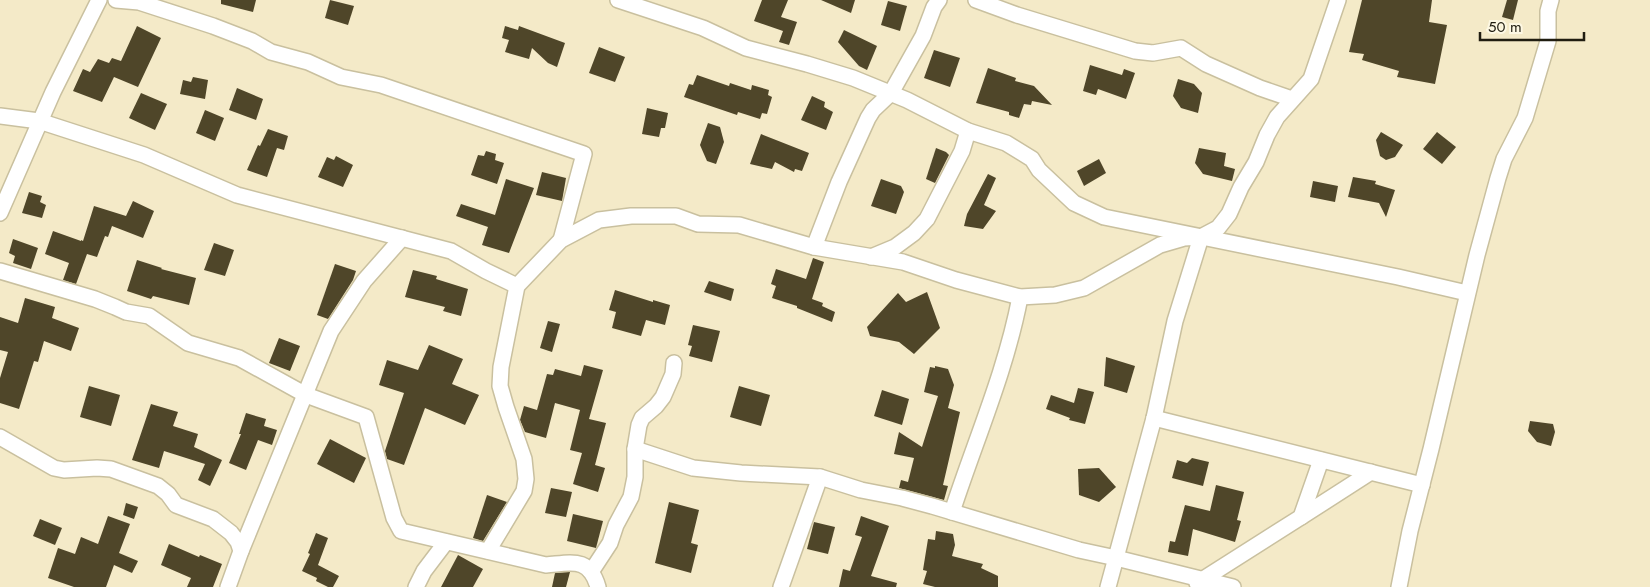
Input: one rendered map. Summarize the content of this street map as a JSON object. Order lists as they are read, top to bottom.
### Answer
{
  "scale_bar": "50 m"
}
